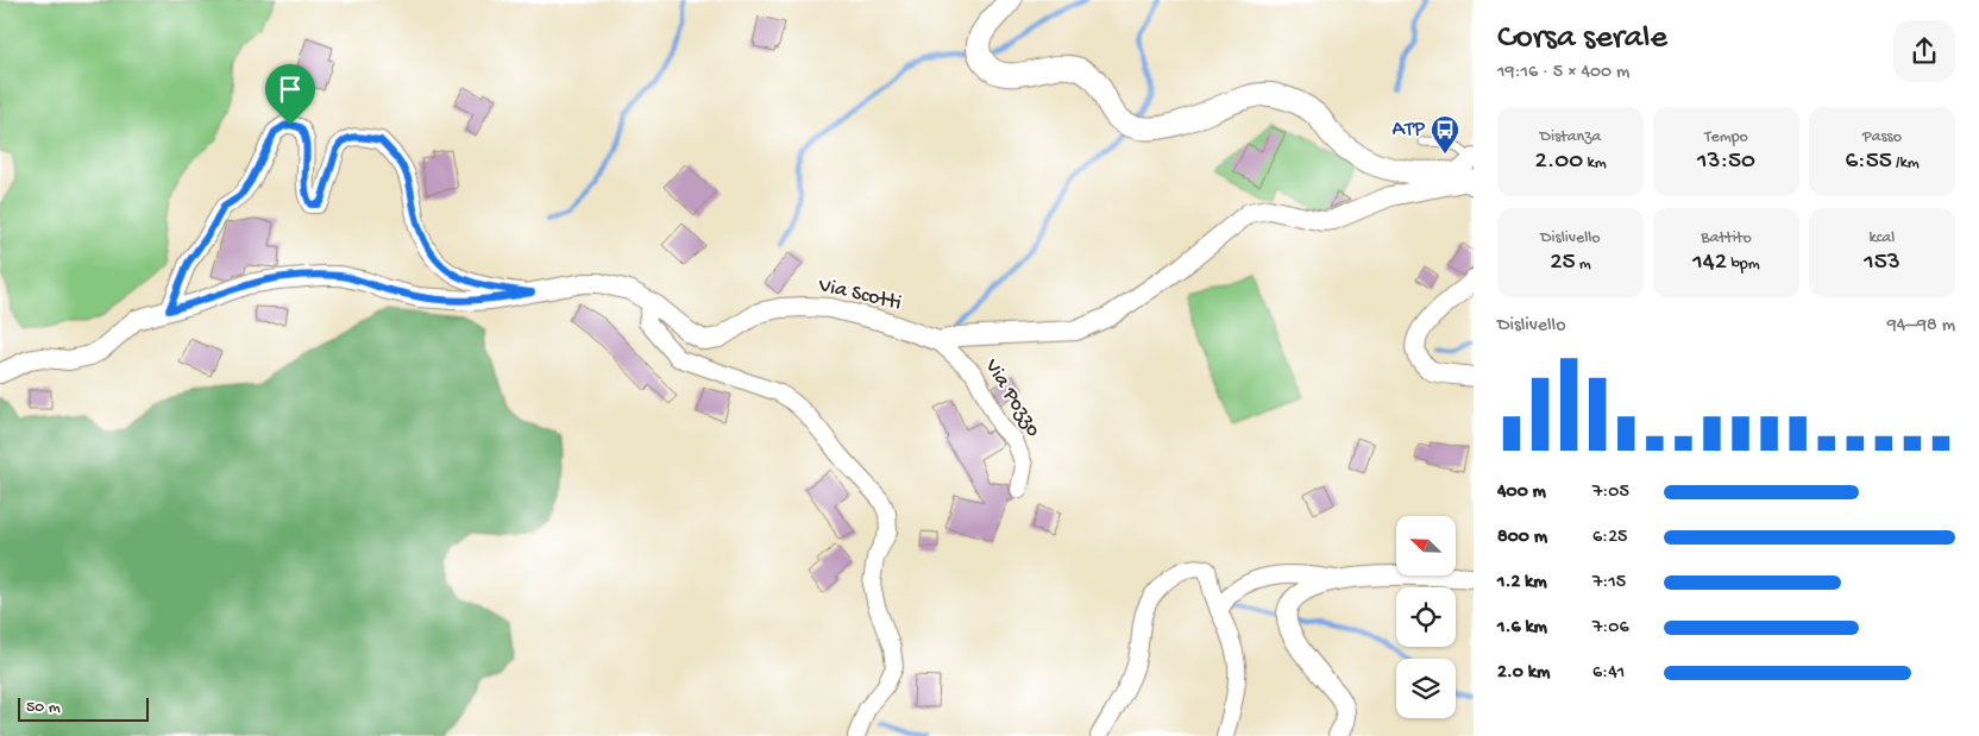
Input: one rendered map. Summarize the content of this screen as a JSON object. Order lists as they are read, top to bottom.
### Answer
{
  "streets": {
    "street": ["Via Scotti", "Via Pozzo"]
  },
  "crossings": [
    ["Via Scotti", "Via Pozzo"]
  ],
  "places": {
    "bus stop": ["ATP"]
  },
  "scale_bar": "50 m",
  "north": "top left",
  "page": {
    "heading": ["Corsa serale", "19:16 · 5 × 400 m"],
    "stats": [
      ["Distanza", "2.00 km"],
      ["Tempo", "13:50"],
      ["Passo", "6:55 /km"],
      ["Dislivello", "25 m"],
      ["Battito", "142 bpm"],
      ["kcal", "153"]
    ],
    "chart": ["Dislivello", "94–98 m"],
    "list": [
      {
        "name": "400 m",
        "note": "7:05"
      },
      {
        "name": "800 m",
        "note": "6:25"
      },
      {
        "name": "1.2 km",
        "note": "7:15"
      },
      {
        "name": "1.6 km",
        "note": "7:06"
      },
      {
        "name": "2.0 km",
        "note": "6:41"
      }
    ],
    "scale": "50 m"
  }
}
